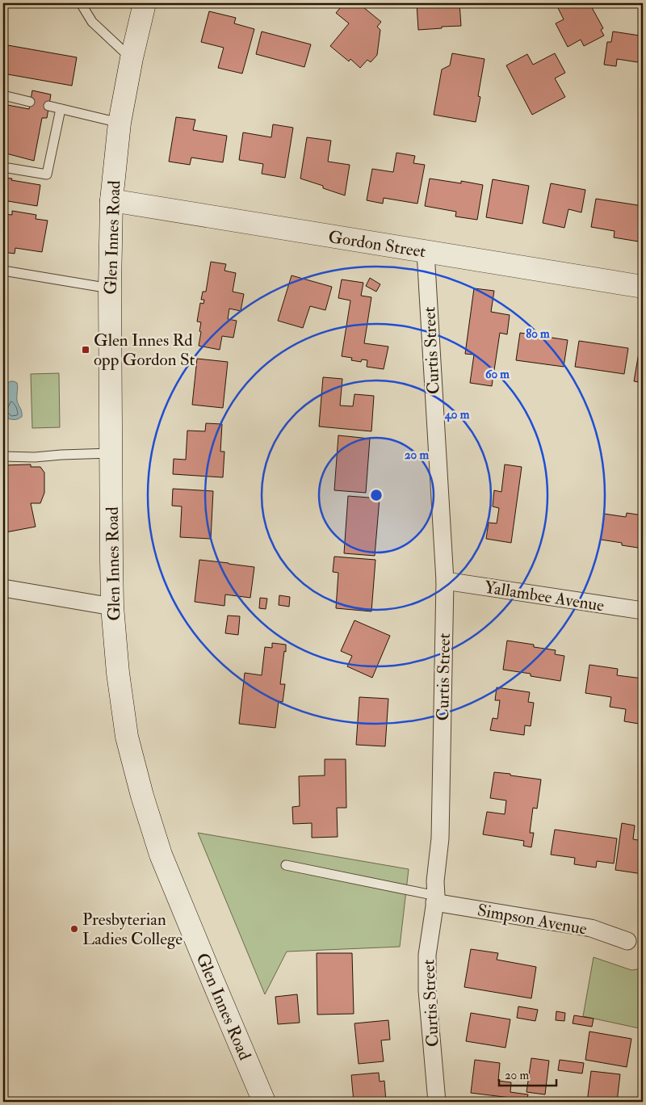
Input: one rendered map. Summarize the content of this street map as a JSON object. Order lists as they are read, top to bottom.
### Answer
{
  "streets": {
    "main road": ["Glen Innes Road", "Gordon Street"],
    "street": ["Curtis Street", "Yallambee Avenue", "Simpson Avenue"]
  },
  "crossings": [
    ["Glen Innes Road", "Gordon Street"],
    ["Gordon Street", "Curtis Street"],
    ["Curtis Street", "Yallambee Avenue"],
    ["Curtis Street", "Simpson Avenue"]
  ],
  "places": {
    "transit": ["Glen Innes Rd opp Gordon St"],
    "other": ["Presbyterian Ladies College"]
  },
  "scale_bar": "20 m",
  "rings": [
    "80 m",
    "60 m",
    "40 m",
    "20 m"
  ]
}
